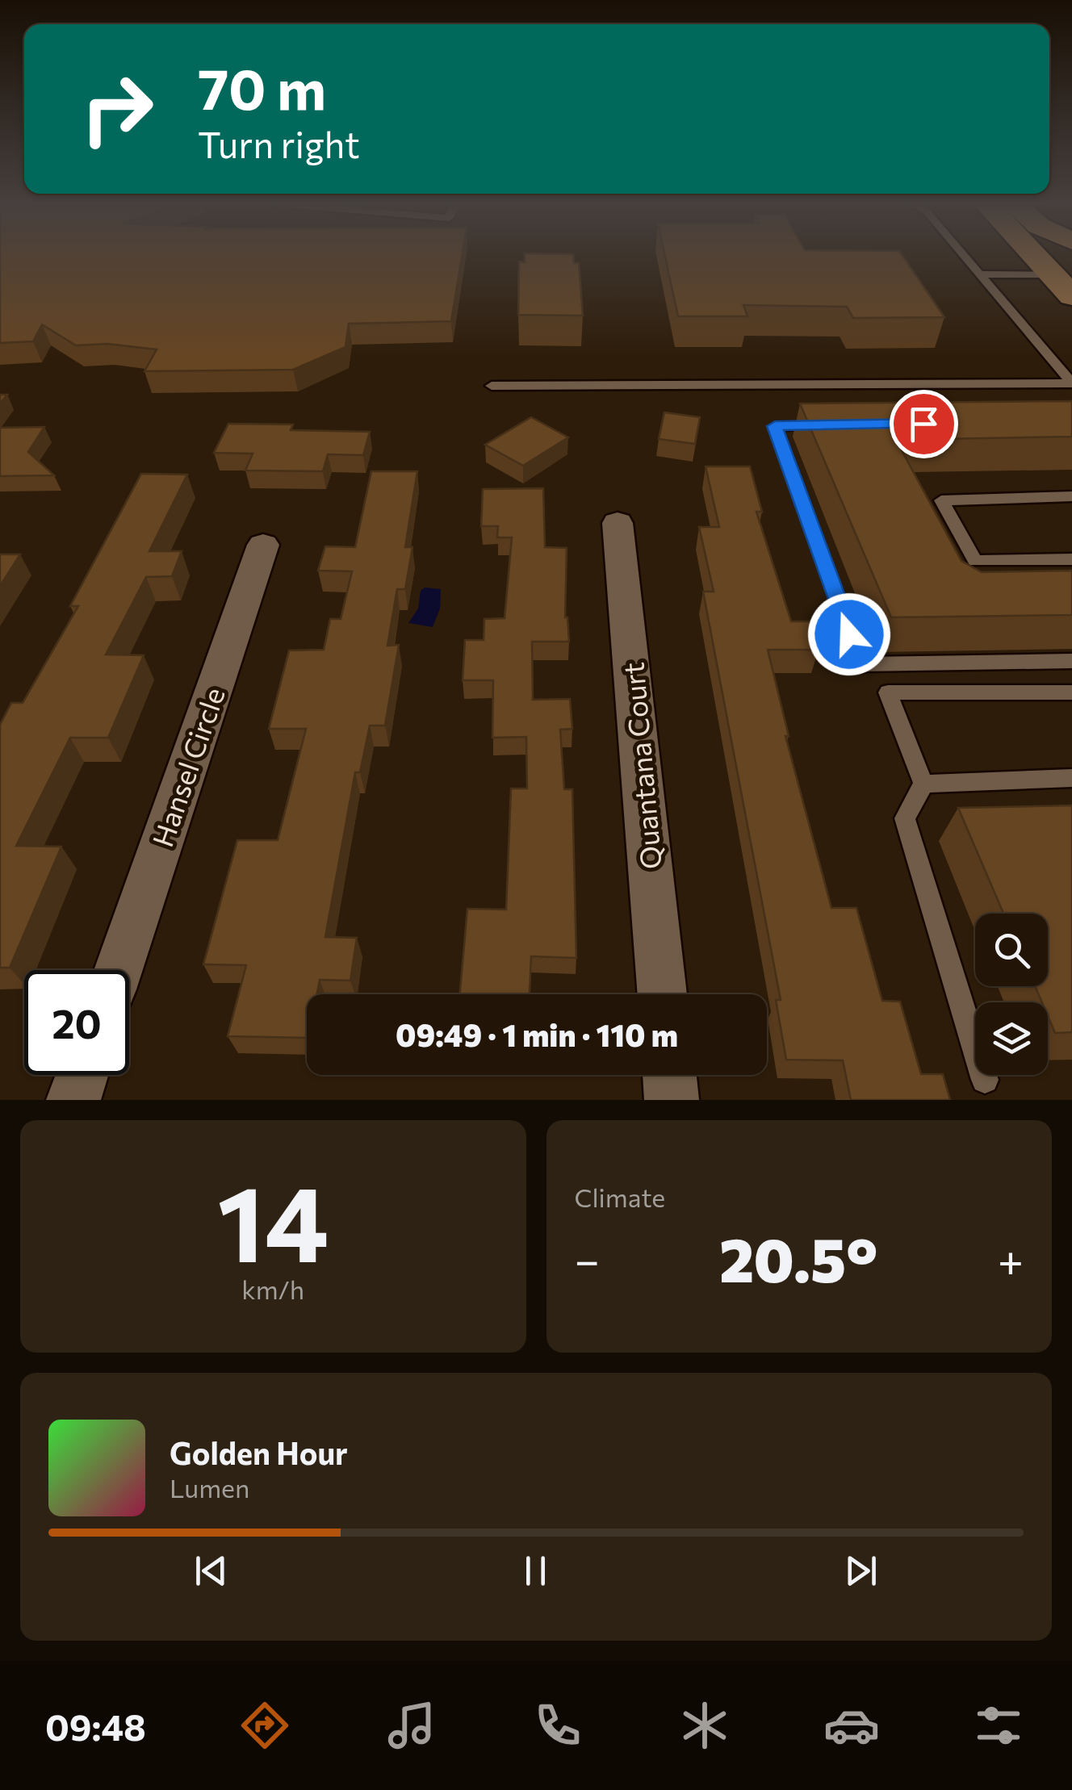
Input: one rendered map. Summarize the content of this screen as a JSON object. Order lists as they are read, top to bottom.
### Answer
{
  "streets": {
    "street": ["Quantana Court", "Hansel Circle"]
  },
  "page": {
    "turn": ["70 m", "Turn right"],
    "limit": "20",
    "trip": "09:49 · 1 min · 110 m",
    "tile": [
      ["14", "km/h"],
      "Climate"
    ],
    "heat": ["−", "20.5°", "+"],
    "song": ["Golden Hour", "Lumen"],
    "tabs": "09:48"
  }
}
